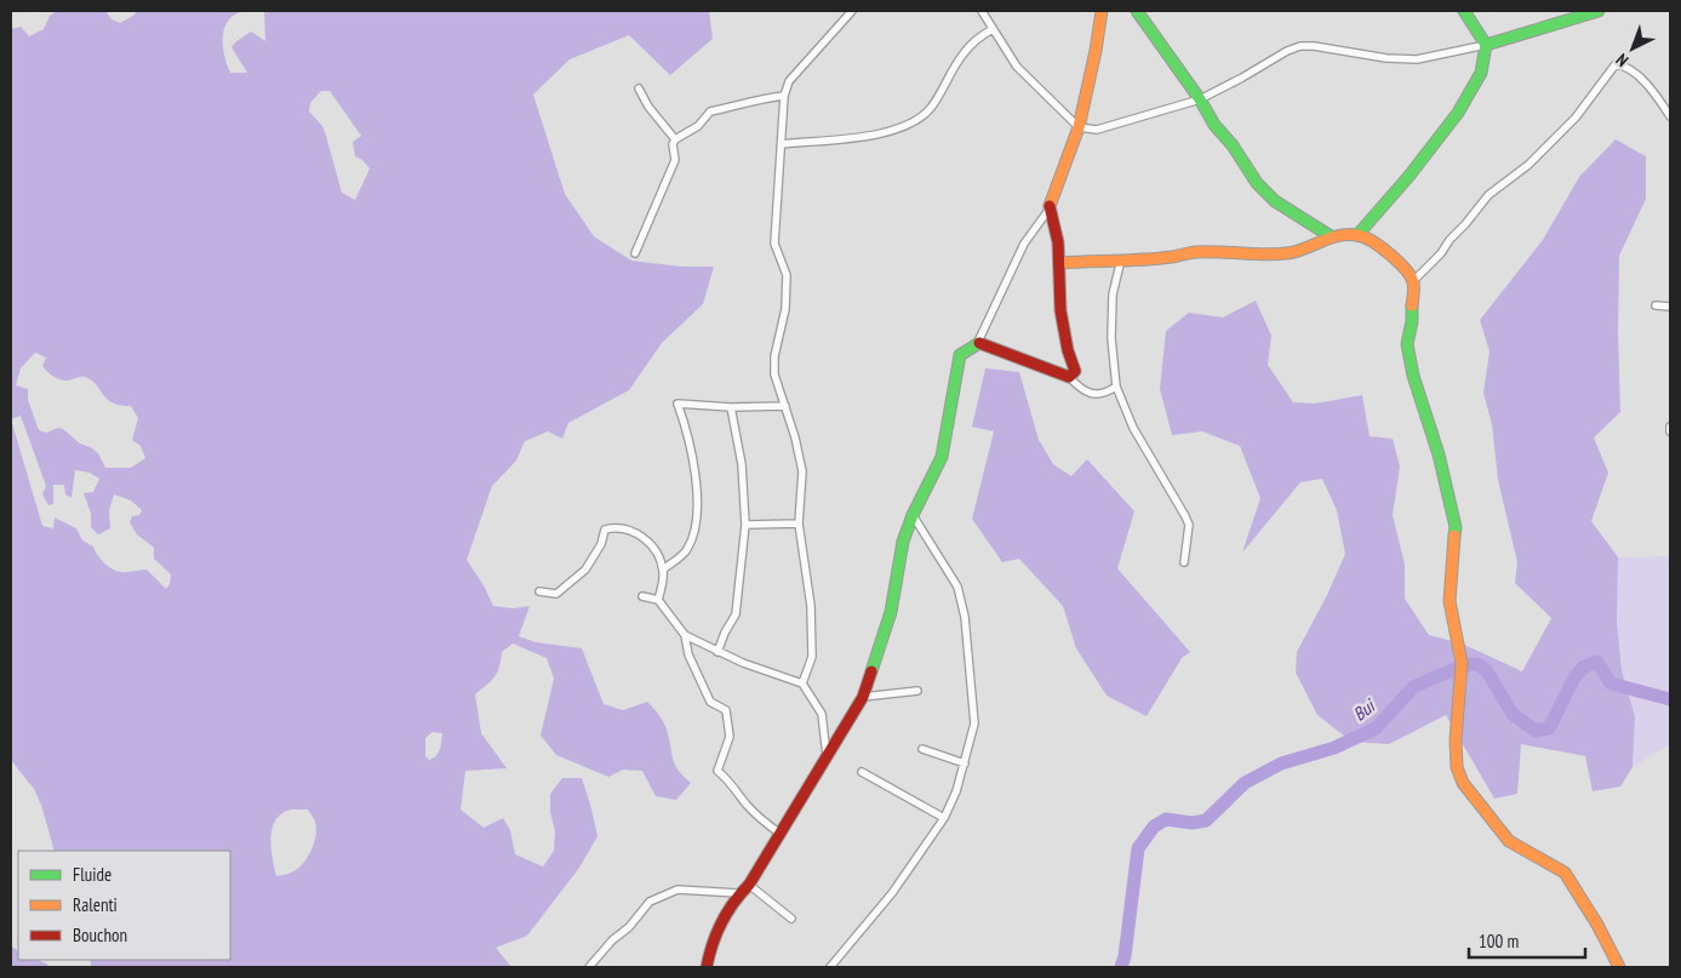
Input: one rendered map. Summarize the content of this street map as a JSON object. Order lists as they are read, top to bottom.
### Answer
{
  "water": ["Bui"],
  "legend": ["Fluide", "Ralenti", "Bouchon"],
  "scale_bar": "100 m",
  "north": "bottom left"
}
